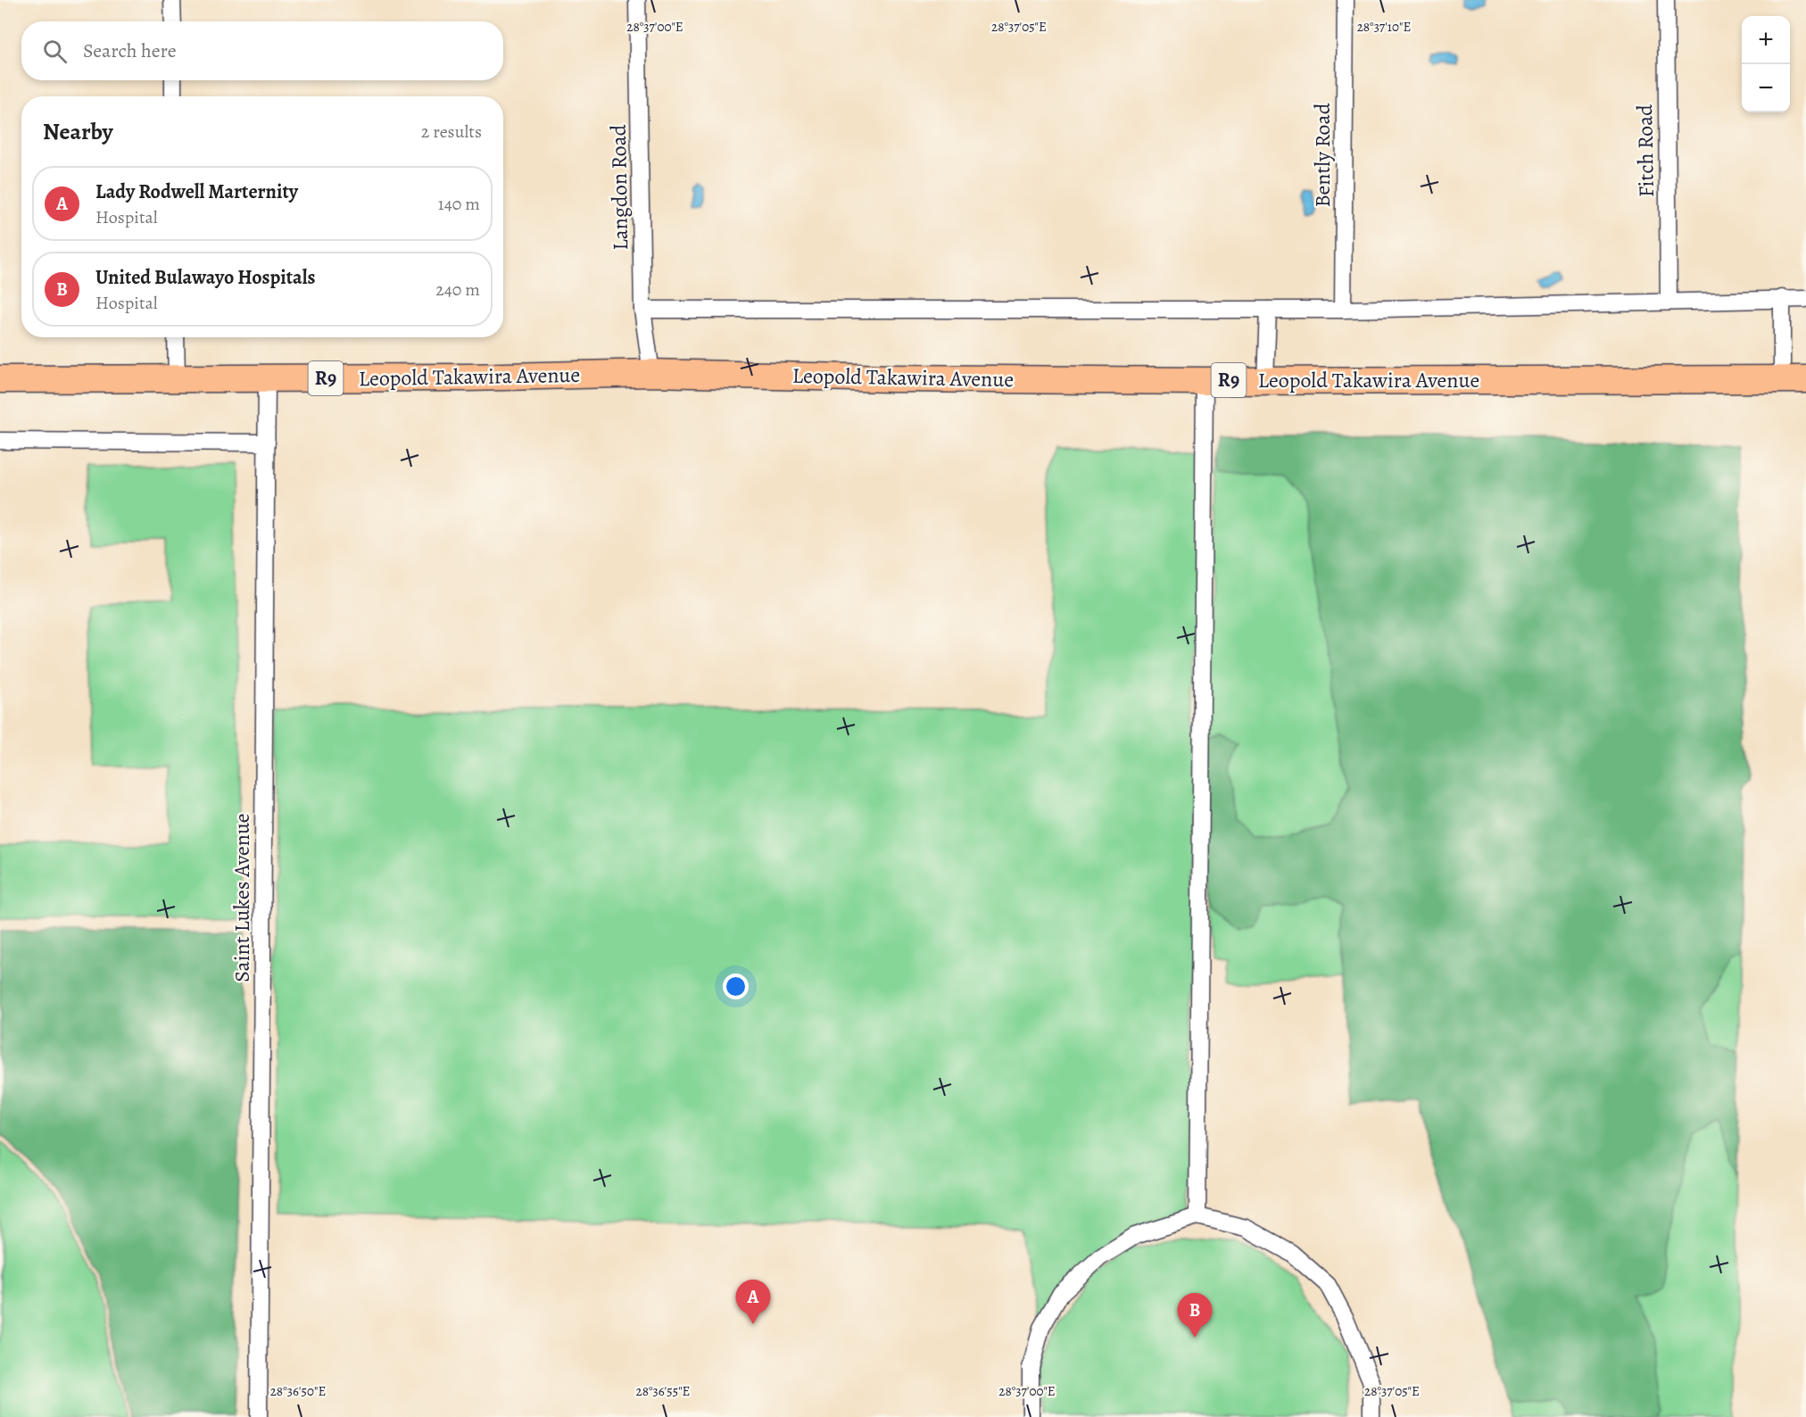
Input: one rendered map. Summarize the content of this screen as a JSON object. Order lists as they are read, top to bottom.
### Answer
{
  "streets": {
    "highway": ["Leopold Takawira Avenue", "R9"],
    "street": [
      "Fitch Road",
      "Bently Road",
      "Langdon Road",
      "Saint Lukes Avenue"
    ]
  },
  "crossings": [
    ["Langdon Road", "Leopold Takawira Avenue"],
    ["Leopold Takawira Avenue", "Saint Lukes Avenue"]
  ],
  "page": {
    "map_buttons": ["+", "−"],
    "search": "Search here",
    "heading": ["Nearby", "2 results"],
    "list": [
      {
        "mark": "A",
        "name": "Lady Rodwell Marternity",
        "note": "Hospital",
        "value": "140 m"
      },
      {
        "mark": "B",
        "name": "United Bulawayo Hospitals",
        "note": "Hospital",
        "value": "240 m"
      }
    ],
    "pins": ["A", "B"]
  },
  "coordinates": [
    "28°37'00\"E",
    "28°37'05\"E",
    "28°37'10\"E",
    "28°36'50\"E",
    "28°36'55\"E"
  ]
}
